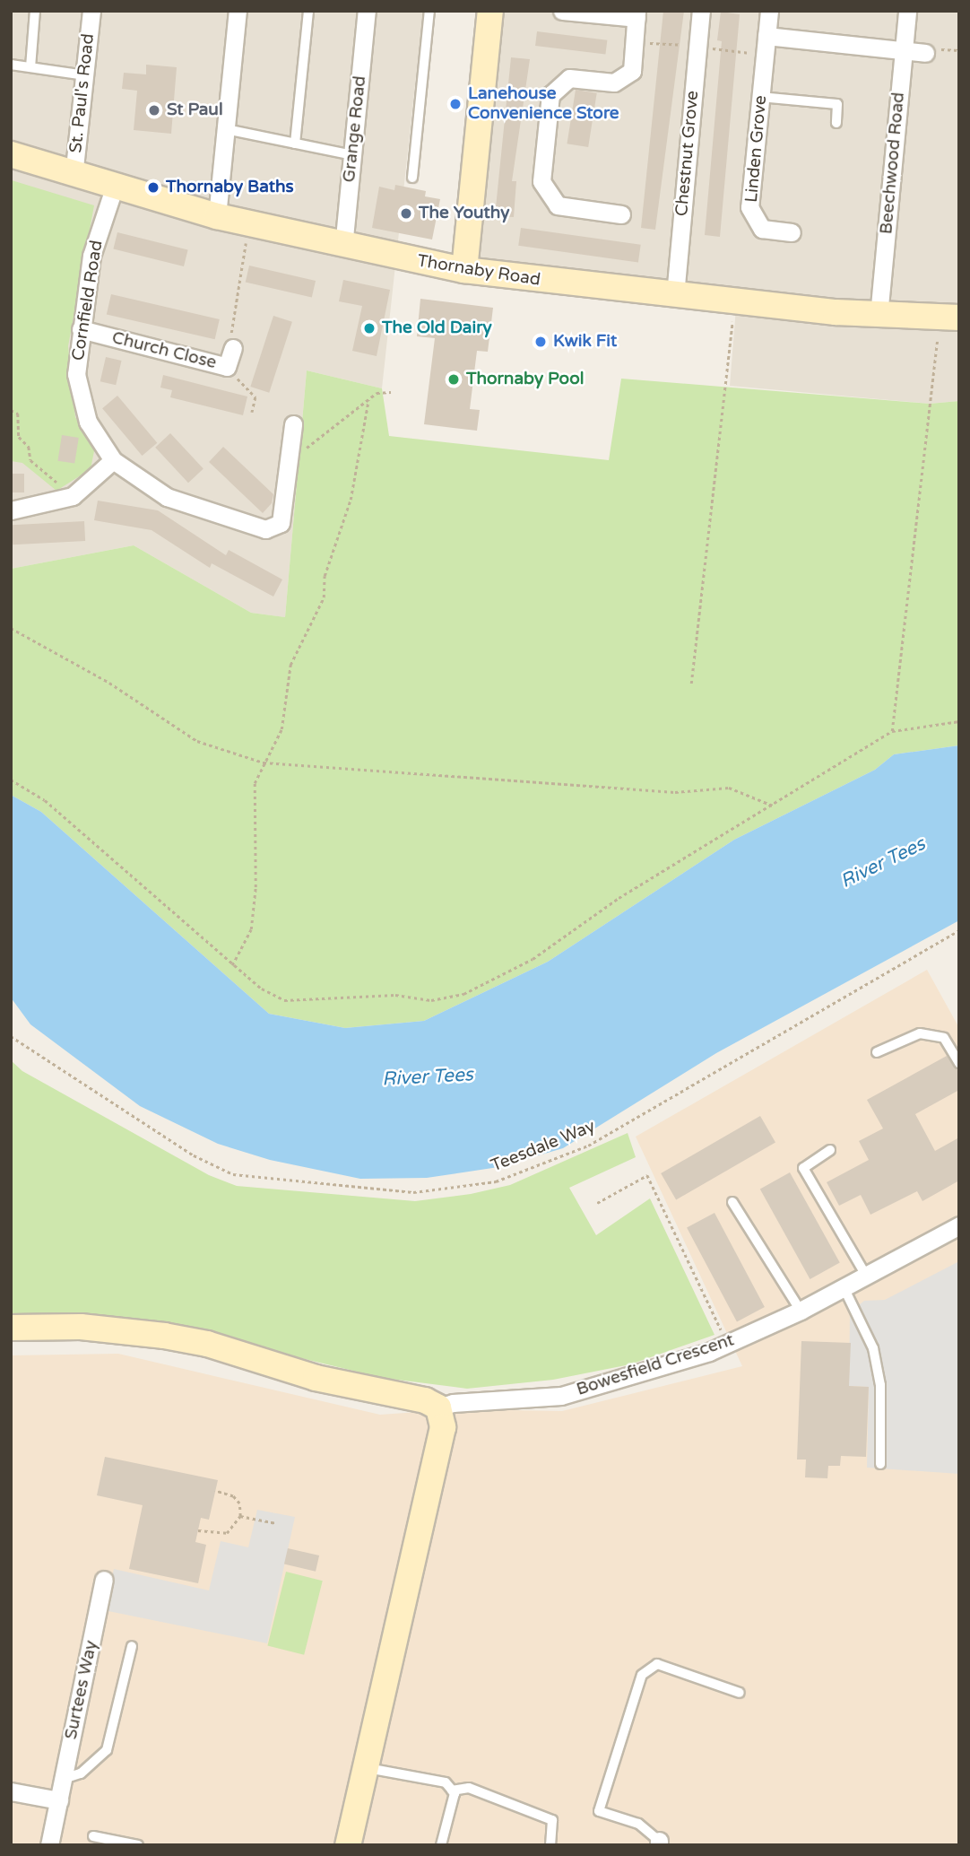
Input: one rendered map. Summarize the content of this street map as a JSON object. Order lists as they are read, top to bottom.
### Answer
{
  "streets": {
    "street": [
      "St. Paul's Road",
      "Grange Road",
      "Linden Grove",
      "Chestnut Grove",
      "Beechwood Road",
      "Thornaby Road",
      "Cornfield Road",
      "Church Close",
      "Bowesfield Crescent",
      "Surtees Way"
    ],
    "path": ["Teesdale Way"]
  },
  "crossings": [
    ["St. Paul's Road", "Thornaby Road"],
    ["Grange Road", "Thornaby Road"],
    ["Chestnut Grove", "Thornaby Road"],
    ["Beechwood Road", "Thornaby Road"],
    ["Thornaby Road", "Cornfield Road"],
    ["Cornfield Road", "Church Close"]
  ],
  "water": ["River Tees"],
  "places": [
    "Lanehouse Convenience Store",
    "St Paul",
    "Thornaby Baths",
    "The Youthy",
    "The Old Dairy",
    "Kwik Fit",
    "Thornaby Pool"
  ]
}
